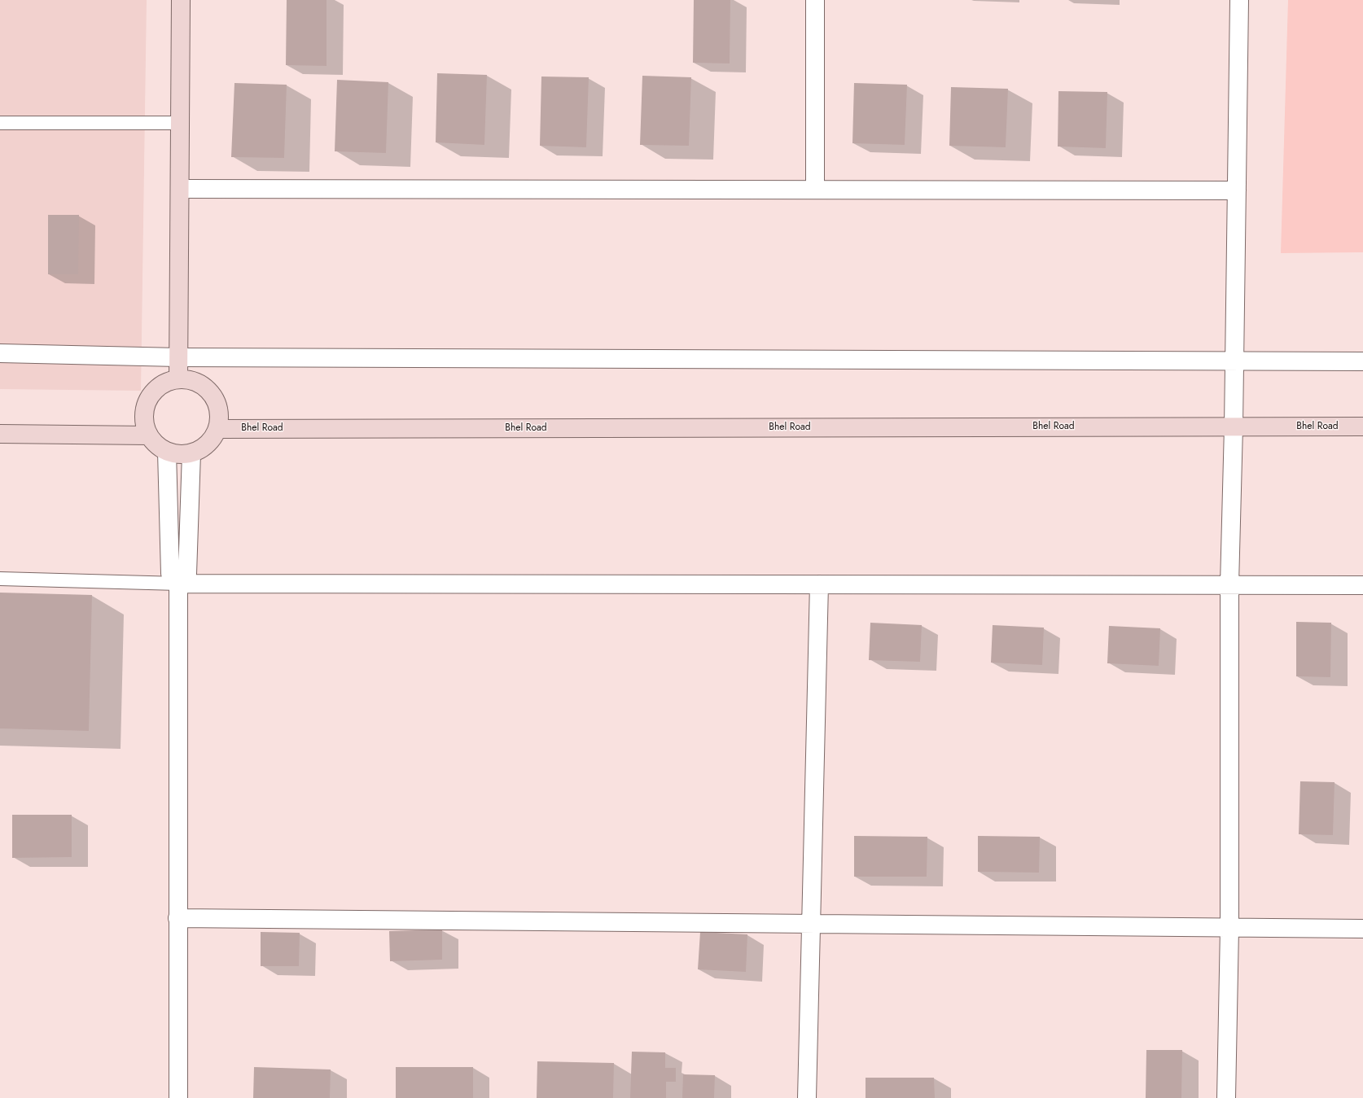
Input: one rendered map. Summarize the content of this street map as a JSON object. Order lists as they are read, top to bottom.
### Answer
{
  "streets": {
    "street": ["Bhel Road"]
  }
}
